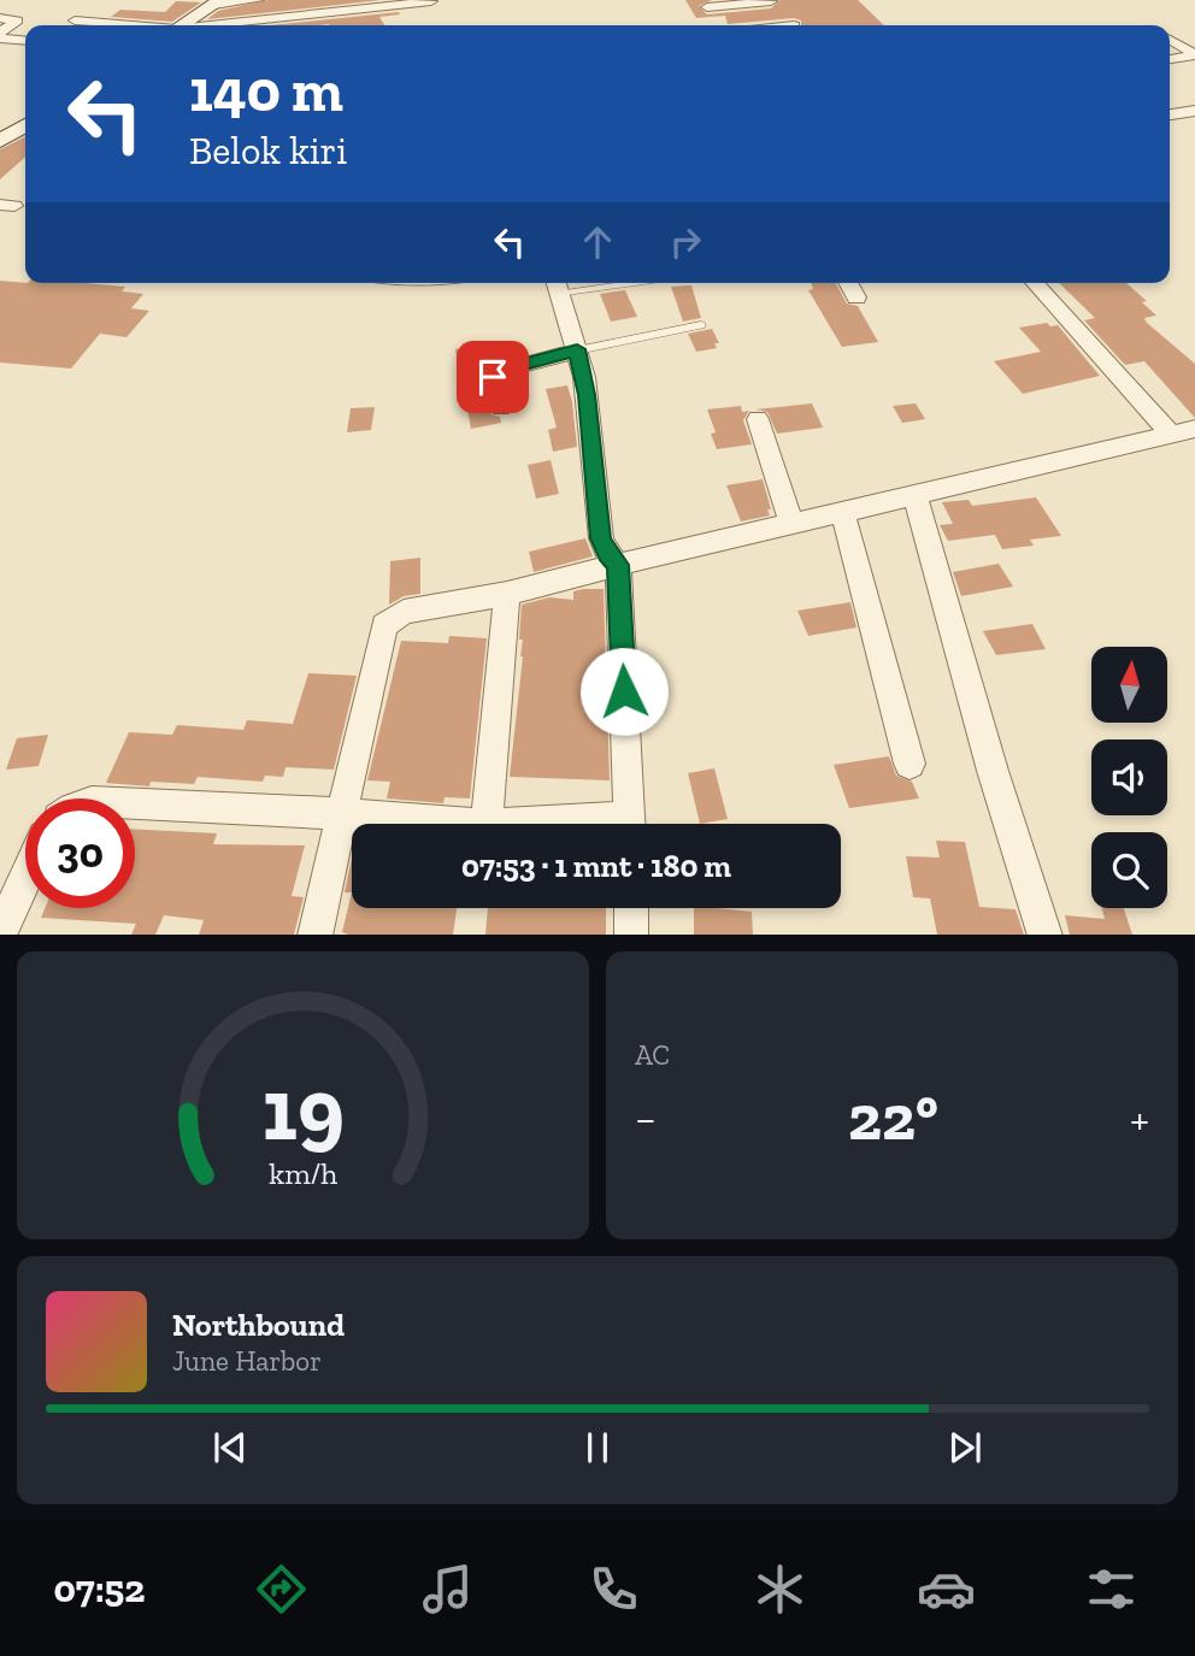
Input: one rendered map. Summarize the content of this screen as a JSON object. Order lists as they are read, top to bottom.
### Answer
{
  "north": "top",
  "page": {
    "turn": ["140 m", "Belok kiri"],
    "limit": "30",
    "trip": "07:53 · 1 mnt · 180 m",
    "tile": "AC",
    "heat": ["−", "22°", "+"],
    "song": ["Northbound", "June Harbor"],
    "tabs": "07:52",
    "gauge": ["19", "km/h"]
  }
}
